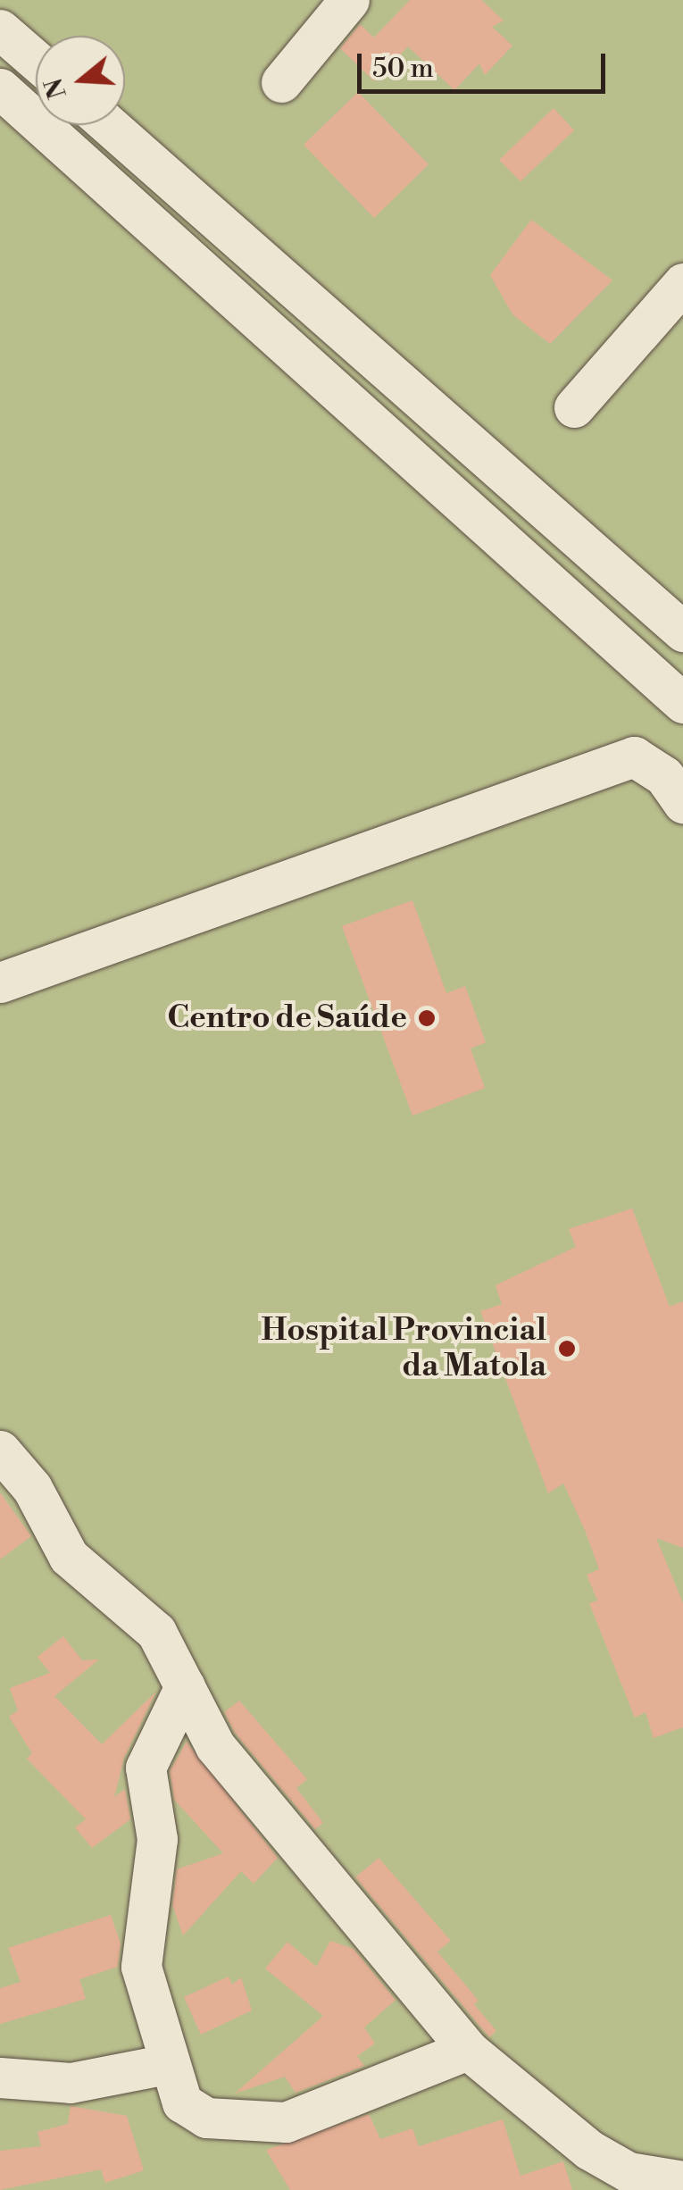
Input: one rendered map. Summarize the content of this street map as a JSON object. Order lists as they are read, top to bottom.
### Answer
{
  "places": ["Centro de Saúde", "Hospital Provincial da Matola"],
  "scale_bar": "50 m",
  "north": "left"
}
